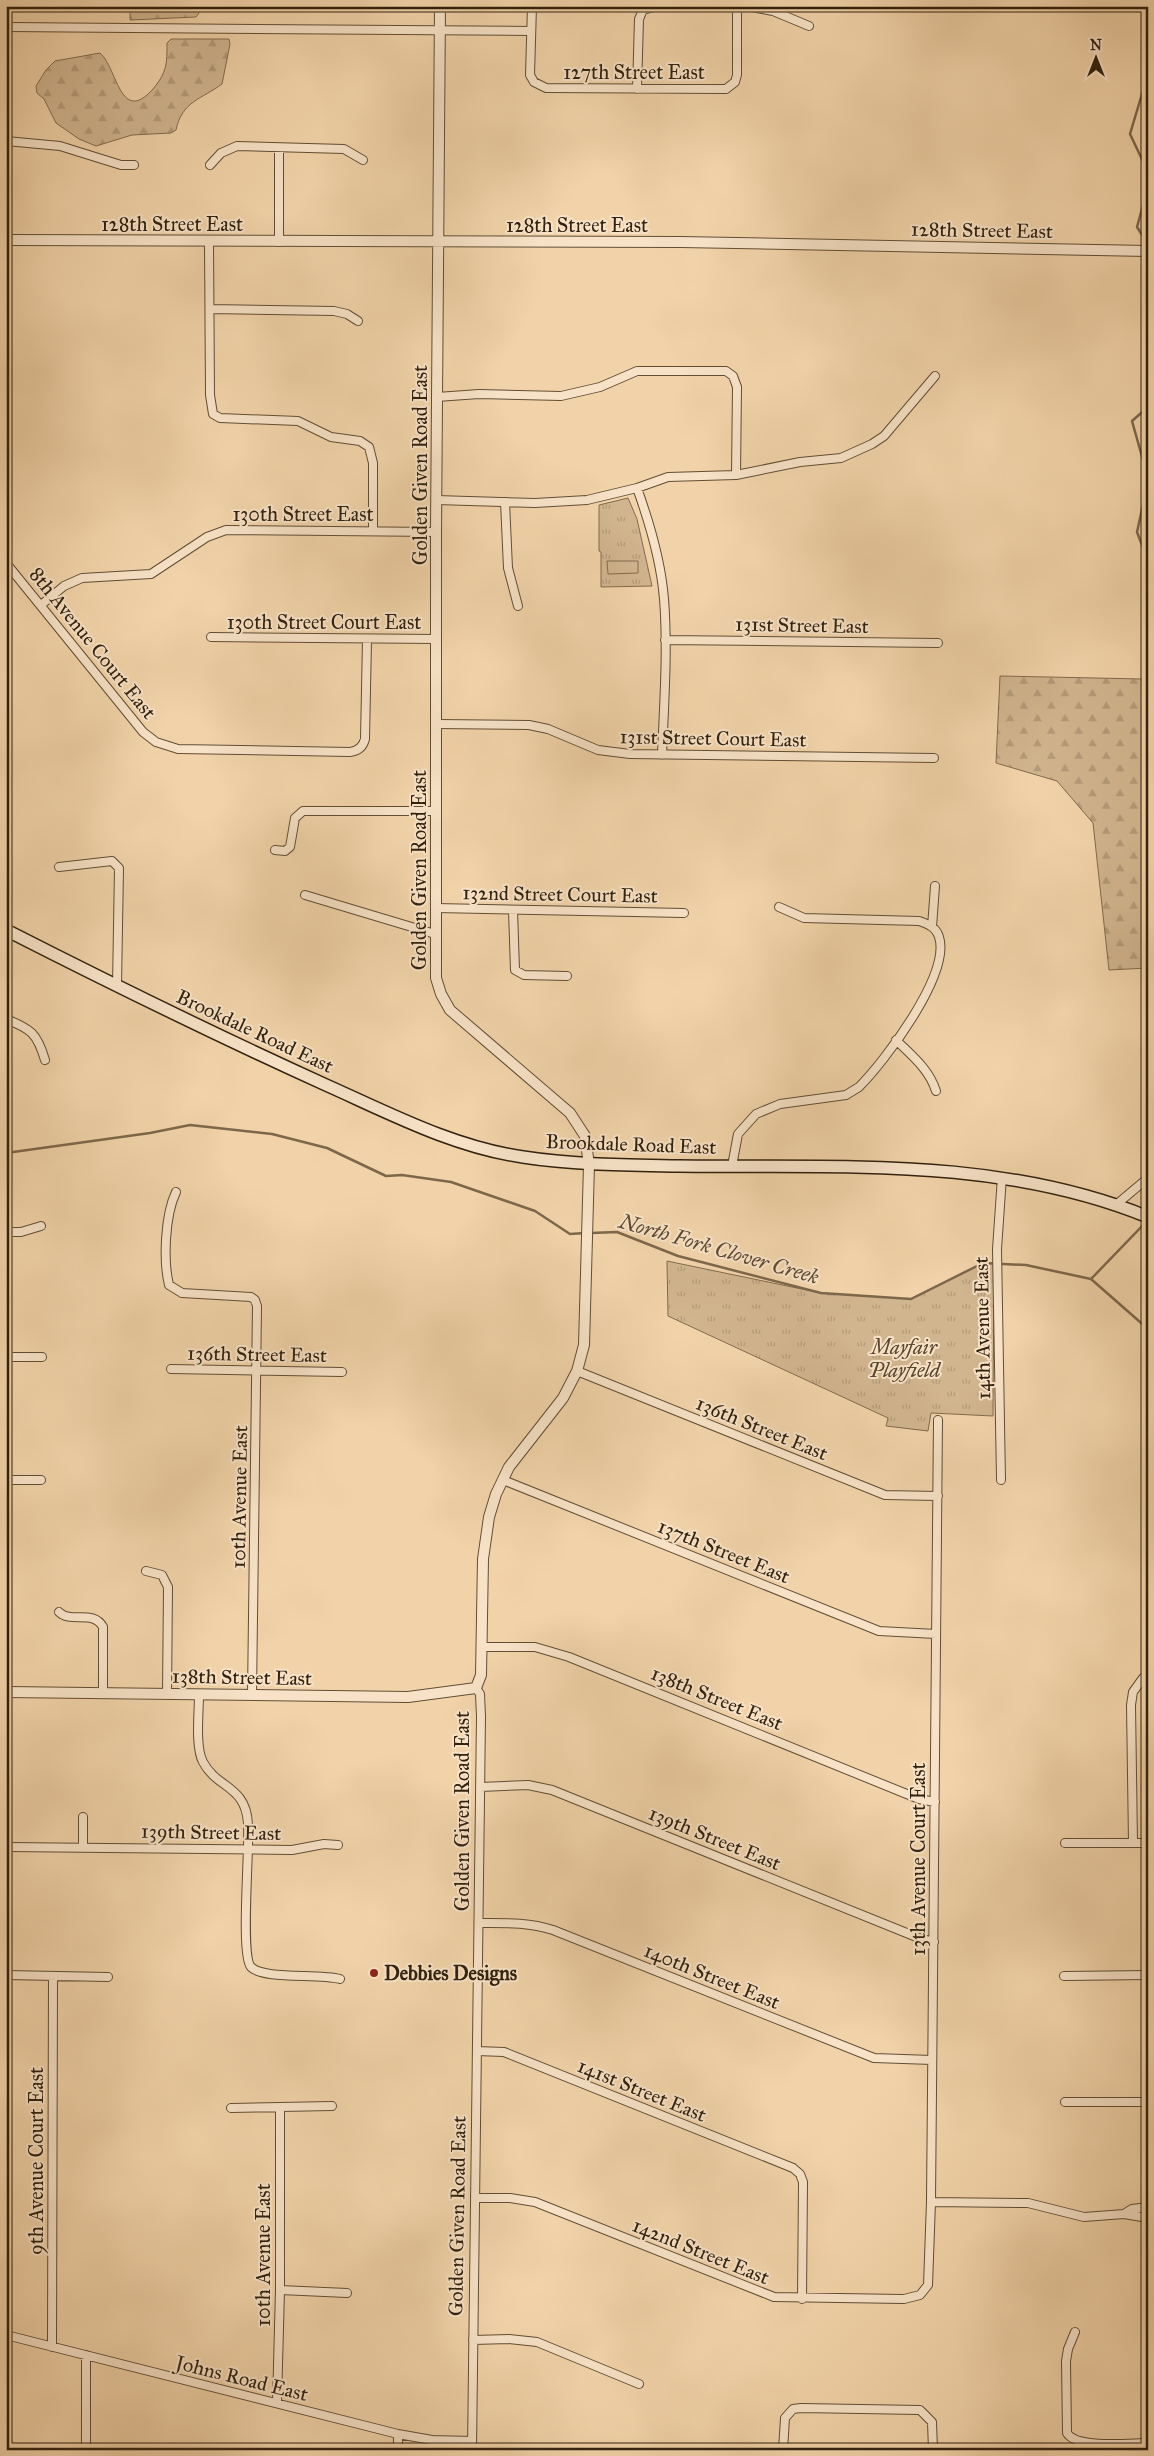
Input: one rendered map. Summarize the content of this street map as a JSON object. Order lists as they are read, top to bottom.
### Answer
{
  "streets": {
    "main road": ["Brookdale Road East"],
    "street": [
      "127th Street East",
      "128th Street East",
      "Golden Given Road East",
      "130th Street East",
      "130th Street Court East",
      "131st Street East",
      "8th Avenue Court East",
      "131st Street Court East",
      "132nd Street Court East",
      "14th Avenue East",
      "136th Street East",
      "10th Avenue East",
      "137th Street East",
      "138th Street East",
      "139th Street East",
      "13th Avenue Court East",
      "140th Street East",
      "141st Street East",
      "9th Avenue Court East",
      "142nd Street East",
      "Johns Road East"
    ]
  },
  "crossings": [
    ["128th Street East", "Golden Given Road East"],
    ["Golden Given Road East", "130th Street East"],
    ["Golden Given Road East", "130th Street Court East"],
    ["Golden Given Road East", "131st Street Court East"],
    ["Golden Given Road East", "132nd Street Court East"],
    ["Golden Given Road East", "Brookdale Road East"],
    ["Golden Given Road East", "136th Street East"],
    ["Golden Given Road East", "137th Street East"],
    ["Golden Given Road East", "138th Street East"],
    ["Golden Given Road East", "139th Street East"],
    ["Golden Given Road East", "140th Street East"],
    ["Golden Given Road East", "141st Street East"],
    ["Golden Given Road East", "142nd Street East"],
    ["Golden Given Road East", "Johns Road East"],
    ["130th Street East", "8th Avenue Court East"],
    ["130th Street Court East", "8th Avenue Court East"],
    ["Brookdale Road East", "14th Avenue East"],
    ["136th Street East", "10th Avenue East"],
    ["136th Street East", "13th Avenue Court East"],
    ["10th Avenue East", "138th Street East"],
    ["10th Avenue East", "Johns Road East"],
    ["137th Street East", "13th Avenue Court East"],
    ["138th Street East", "13th Avenue Court East"],
    ["139th Street East", "13th Avenue Court East"],
    ["13th Avenue Court East", "140th Street East"],
    ["13th Avenue Court East", "142nd Street East"],
    ["141st Street East", "142nd Street East"],
    ["9th Avenue Court East", "Johns Road East"]
  ],
  "water": ["North Fork Clover Creek"],
  "parks": ["Mayfair Playfield"],
  "places": ["Debbies Designs"],
  "north": "top"
}
